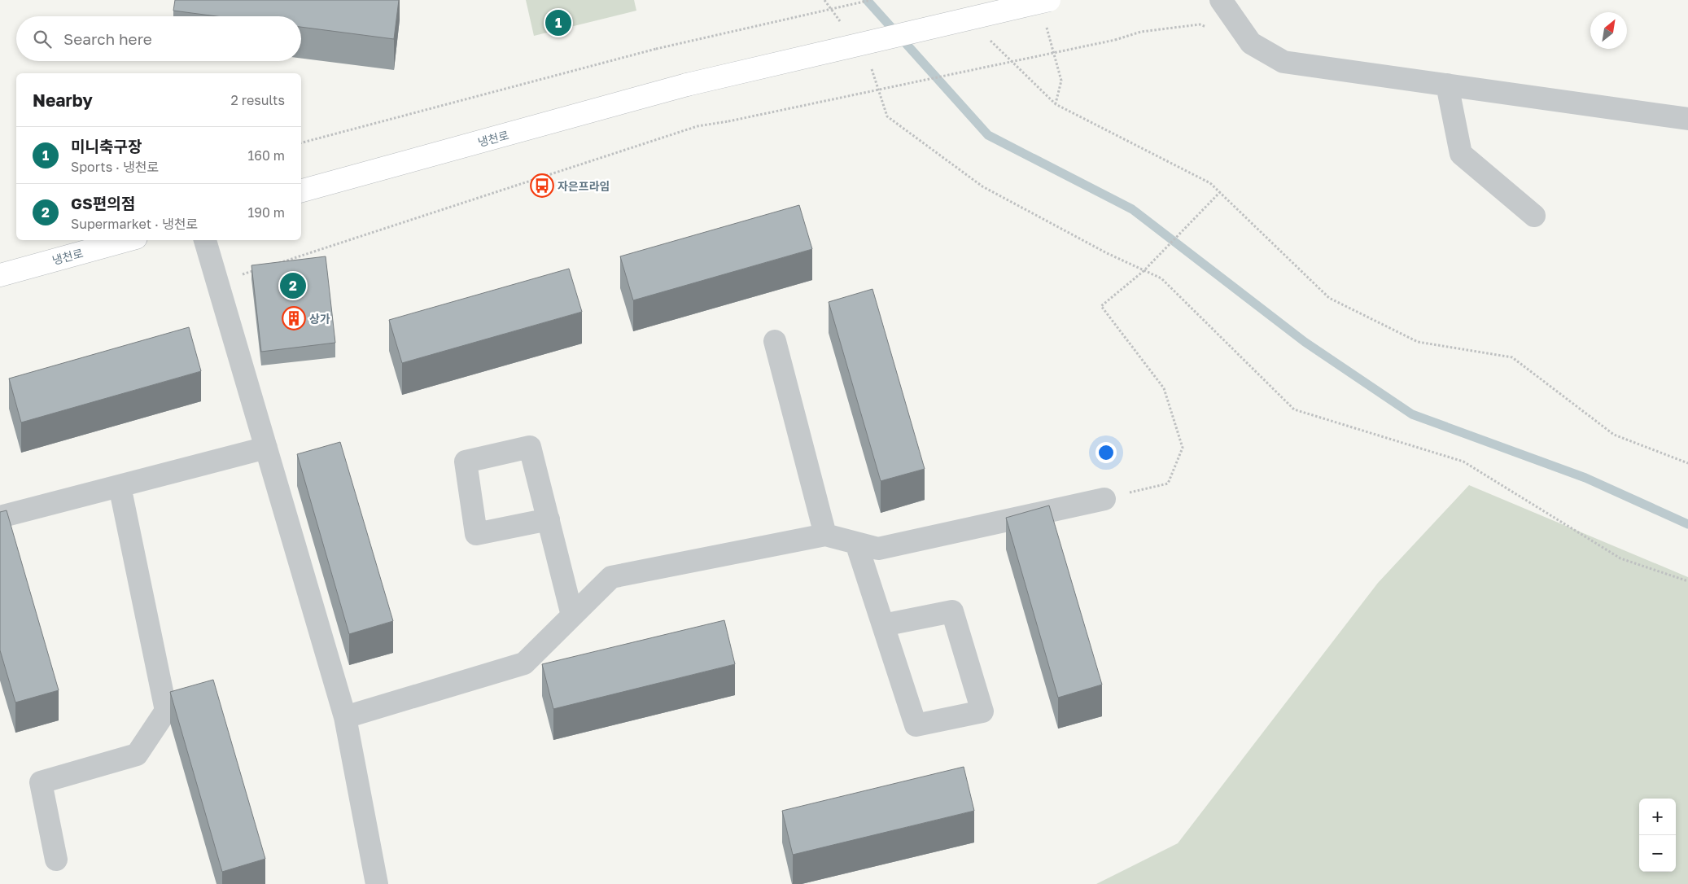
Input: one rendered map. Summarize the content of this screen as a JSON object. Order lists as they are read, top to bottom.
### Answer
{
  "streets": {
    "main road": ["냉천로"]
  },
  "places": {
    "bus stop": ["자은프라임"],
    "building": ["상가"]
  },
  "north": "top right",
  "page": {
    "pins": ["1", "2"],
    "search": "Search here",
    "heading": ["Nearby", "2 results"],
    "list": [
      {
        "mark": "1",
        "name": "미니축구장",
        "note": "Sports · 냉천로",
        "value": "160 m"
      },
      {
        "mark": "2",
        "name": "GS편의점",
        "note": "Supermarket · 냉천로",
        "value": "190 m"
      }
    ],
    "map_buttons": ["+", "−"]
  }
}
